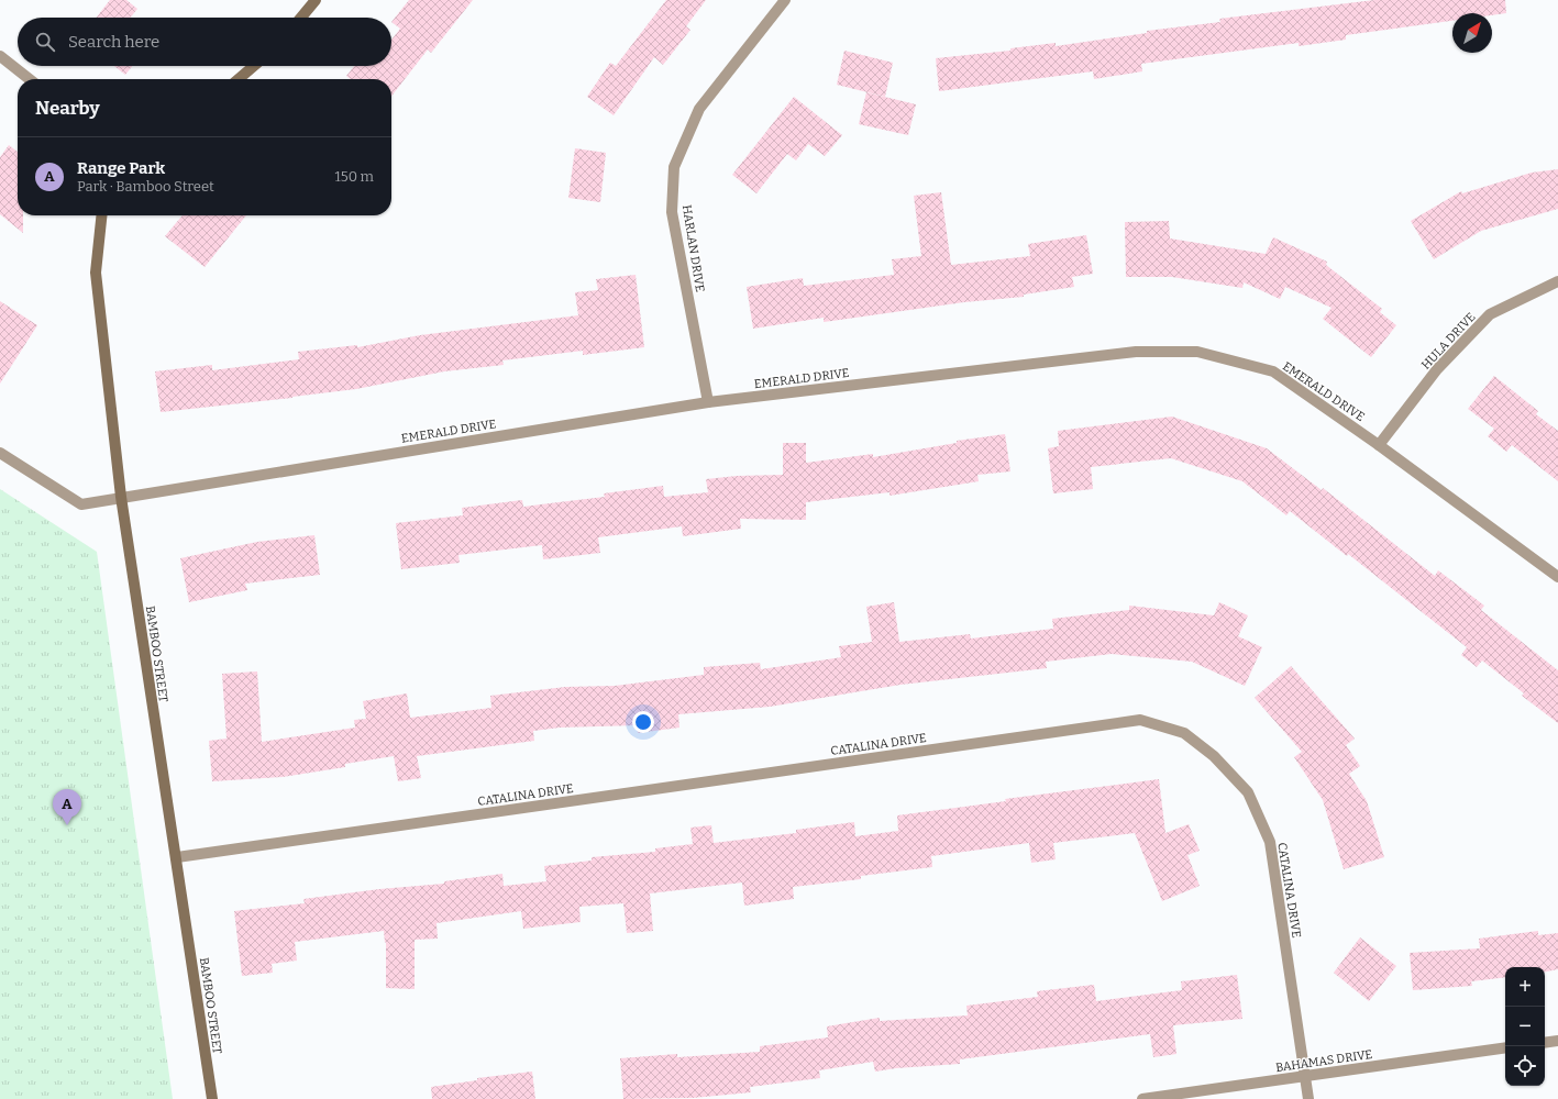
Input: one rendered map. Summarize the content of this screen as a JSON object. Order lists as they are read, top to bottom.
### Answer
{
  "streets": {
    "street": [
      "HARLAN DRIVE",
      "HULA DRIVE",
      "EMERALD DRIVE",
      "BAMBOO STREET",
      "CATALINA DRIVE",
      "BAHAMAS DRIVE"
    ]
  },
  "crossings": [
    ["HARLAN DRIVE", "EMERALD DRIVE"],
    ["HULA DRIVE", "EMERALD DRIVE"],
    ["EMERALD DRIVE", "BAMBOO STREET"],
    ["BAMBOO STREET", "CATALINA DRIVE"],
    ["CATALINA DRIVE", "BAHAMAS DRIVE"]
  ],
  "north": "top right",
  "page": {
    "search": "Search here",
    "heading": "Nearby",
    "list": [
      {
        "mark": "A",
        "name": "Range Park",
        "note": "Park · Bamboo Street",
        "value": "150 m"
      }
    ],
    "pins": "A",
    "map_buttons": ["+", "−"]
  }
}
